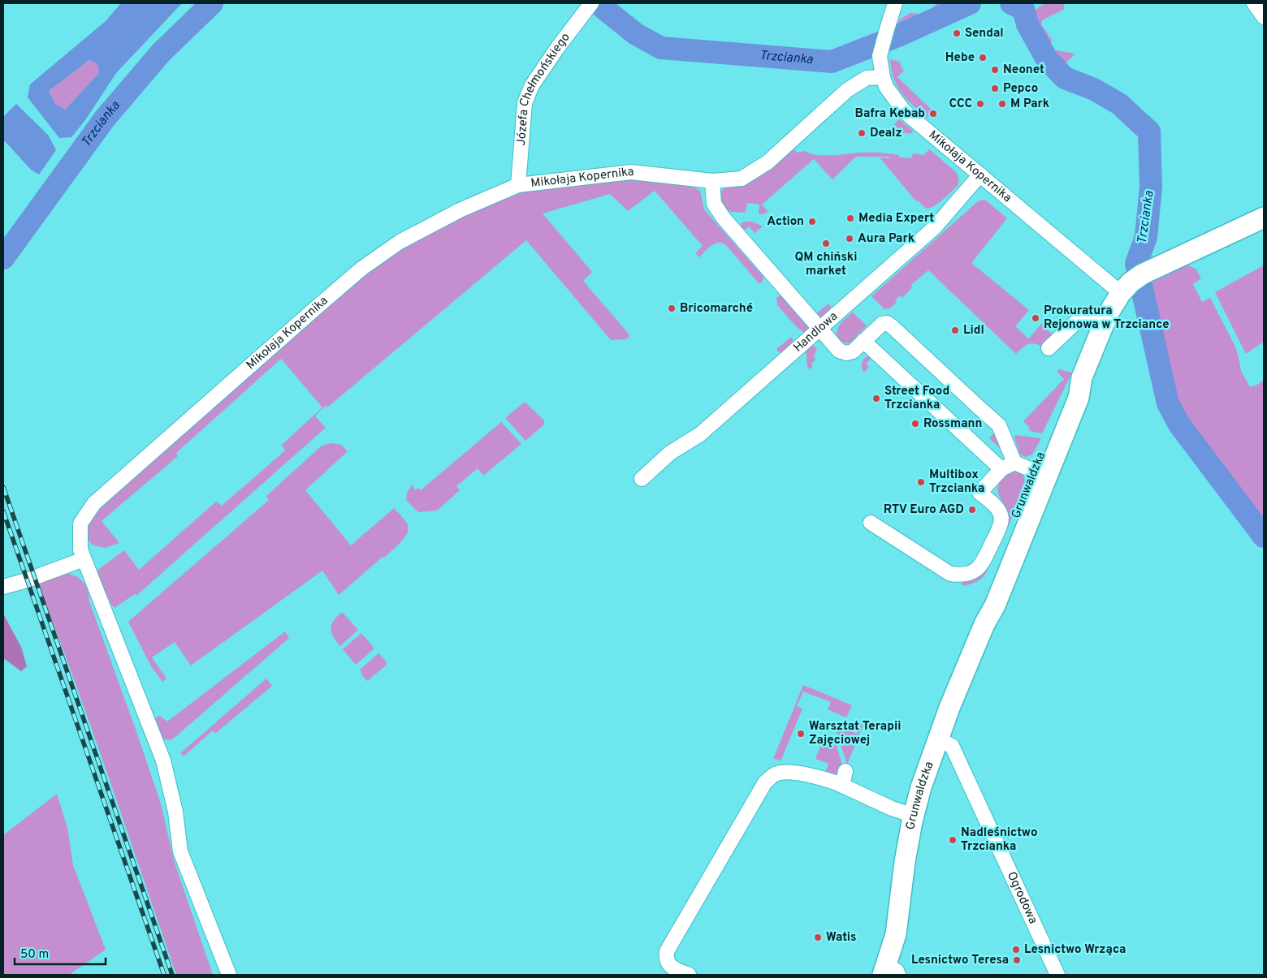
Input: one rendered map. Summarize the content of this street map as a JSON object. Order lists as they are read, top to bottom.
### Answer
{
  "streets": {
    "main road": ["Grunwaldzka"],
    "street": [
      "Józefa Chełmońskiego",
      "Mikołaja Kopernika",
      "Handlowa",
      "Ogrodowa"
    ]
  },
  "crossings": [
    ["Józefa Chełmońskiego", "Mikołaja Kopernika"],
    ["Mikołaja Kopernika", "Handlowa"],
    ["Mikołaja Kopernika", "Grunwaldzka"],
    ["Grunwaldzka", "Ogrodowa"]
  ],
  "water": ["Trzcianka"],
  "places": [
    "Sendal",
    "Hebe",
    "Neonet",
    "Pepco",
    "CCC",
    "M Park",
    "Bafra Kebab",
    "Dealz",
    "Media Expert",
    "Action",
    "Aura Park",
    "QM chiński market",
    "Bricomarché",
    "Prokuratura Rejonowa w Trzciance",
    "Lidl",
    "Street Food Trzcianka",
    "Rossmann",
    "Multibox Trzcianka",
    "RTV Euro AGD",
    "Warsztat Terapii Zajęciowej",
    "Nadleśnictwo Trzcianka",
    "Watis",
    "Lesnictwo Wrząca",
    "Lesnictwo Teresa"
  ],
  "scale_bar": "50 m"
}
